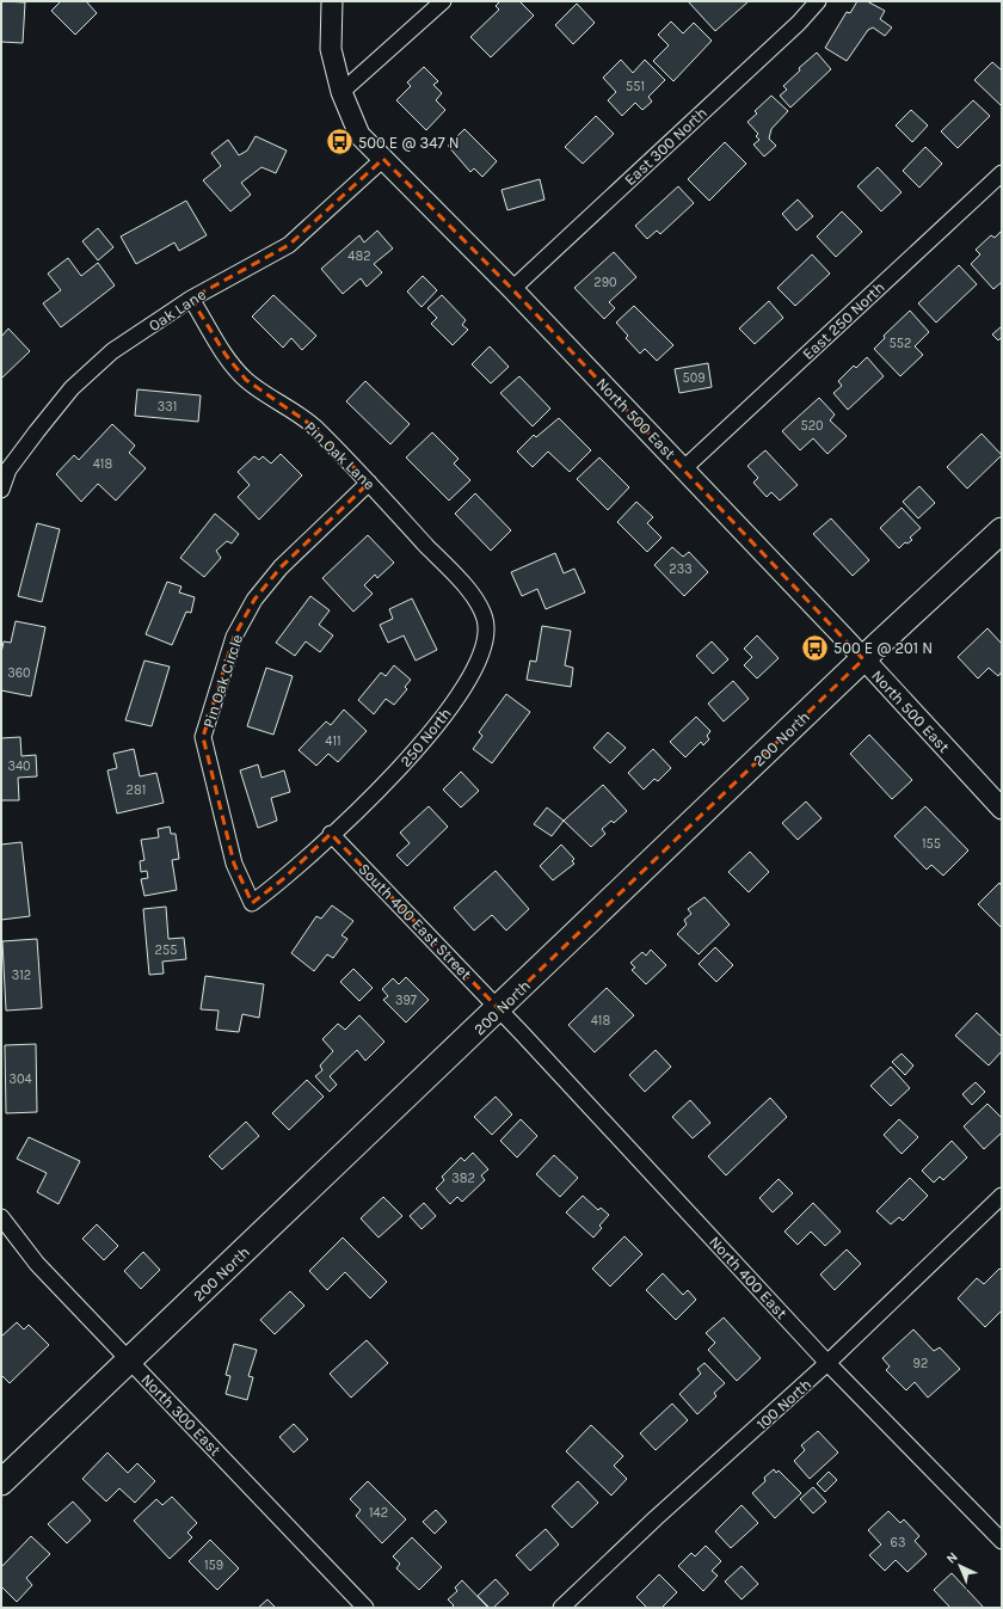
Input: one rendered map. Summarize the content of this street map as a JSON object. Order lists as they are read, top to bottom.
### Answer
{
  "streets": {
    "main road": ["200 North"],
    "street": [
      "East 300 North",
      "Oak Lane",
      "East 250 North",
      "North 500 East",
      "Pin Oak Lane",
      "Pin Oak Circle",
      "250 North",
      "South 400 East Street",
      "North 400 East",
      "100 North",
      "North 300 East"
    ]
  },
  "crossings": [
    ["East 300 North", "North 500 East"],
    ["Oak Lane", "North 500 East"],
    ["Oak Lane", "Pin Oak Lane"],
    ["East 250 North", "North 500 East"],
    ["North 500 East", "200 North"],
    ["Pin Oak Lane", "Pin Oak Circle"],
    ["Pin Oak Lane", "250 North"],
    ["Pin Oak Circle", "250 North"],
    ["Pin Oak Circle", "South 400 East Street"],
    ["250 North", "South 400 East Street"],
    ["200 North", "South 400 East Street"],
    ["200 North", "North 400 East"],
    ["200 North", "North 300 East"],
    ["South 400 East Street", "North 400 East"],
    ["North 400 East", "100 North"]
  ],
  "places": {
    "bus stop": ["500 E @ 347 N", "500 E @ 201 N"]
  },
  "house_numbers": [
    "551",
    "482",
    "290",
    "552",
    "509",
    "331",
    "520",
    "418",
    "233",
    "360",
    "411",
    "340",
    "281",
    "155",
    "255",
    "312",
    "397",
    "418",
    "304",
    "382",
    "92",
    "142",
    "63",
    "159"
  ],
  "north": "top left"
}
